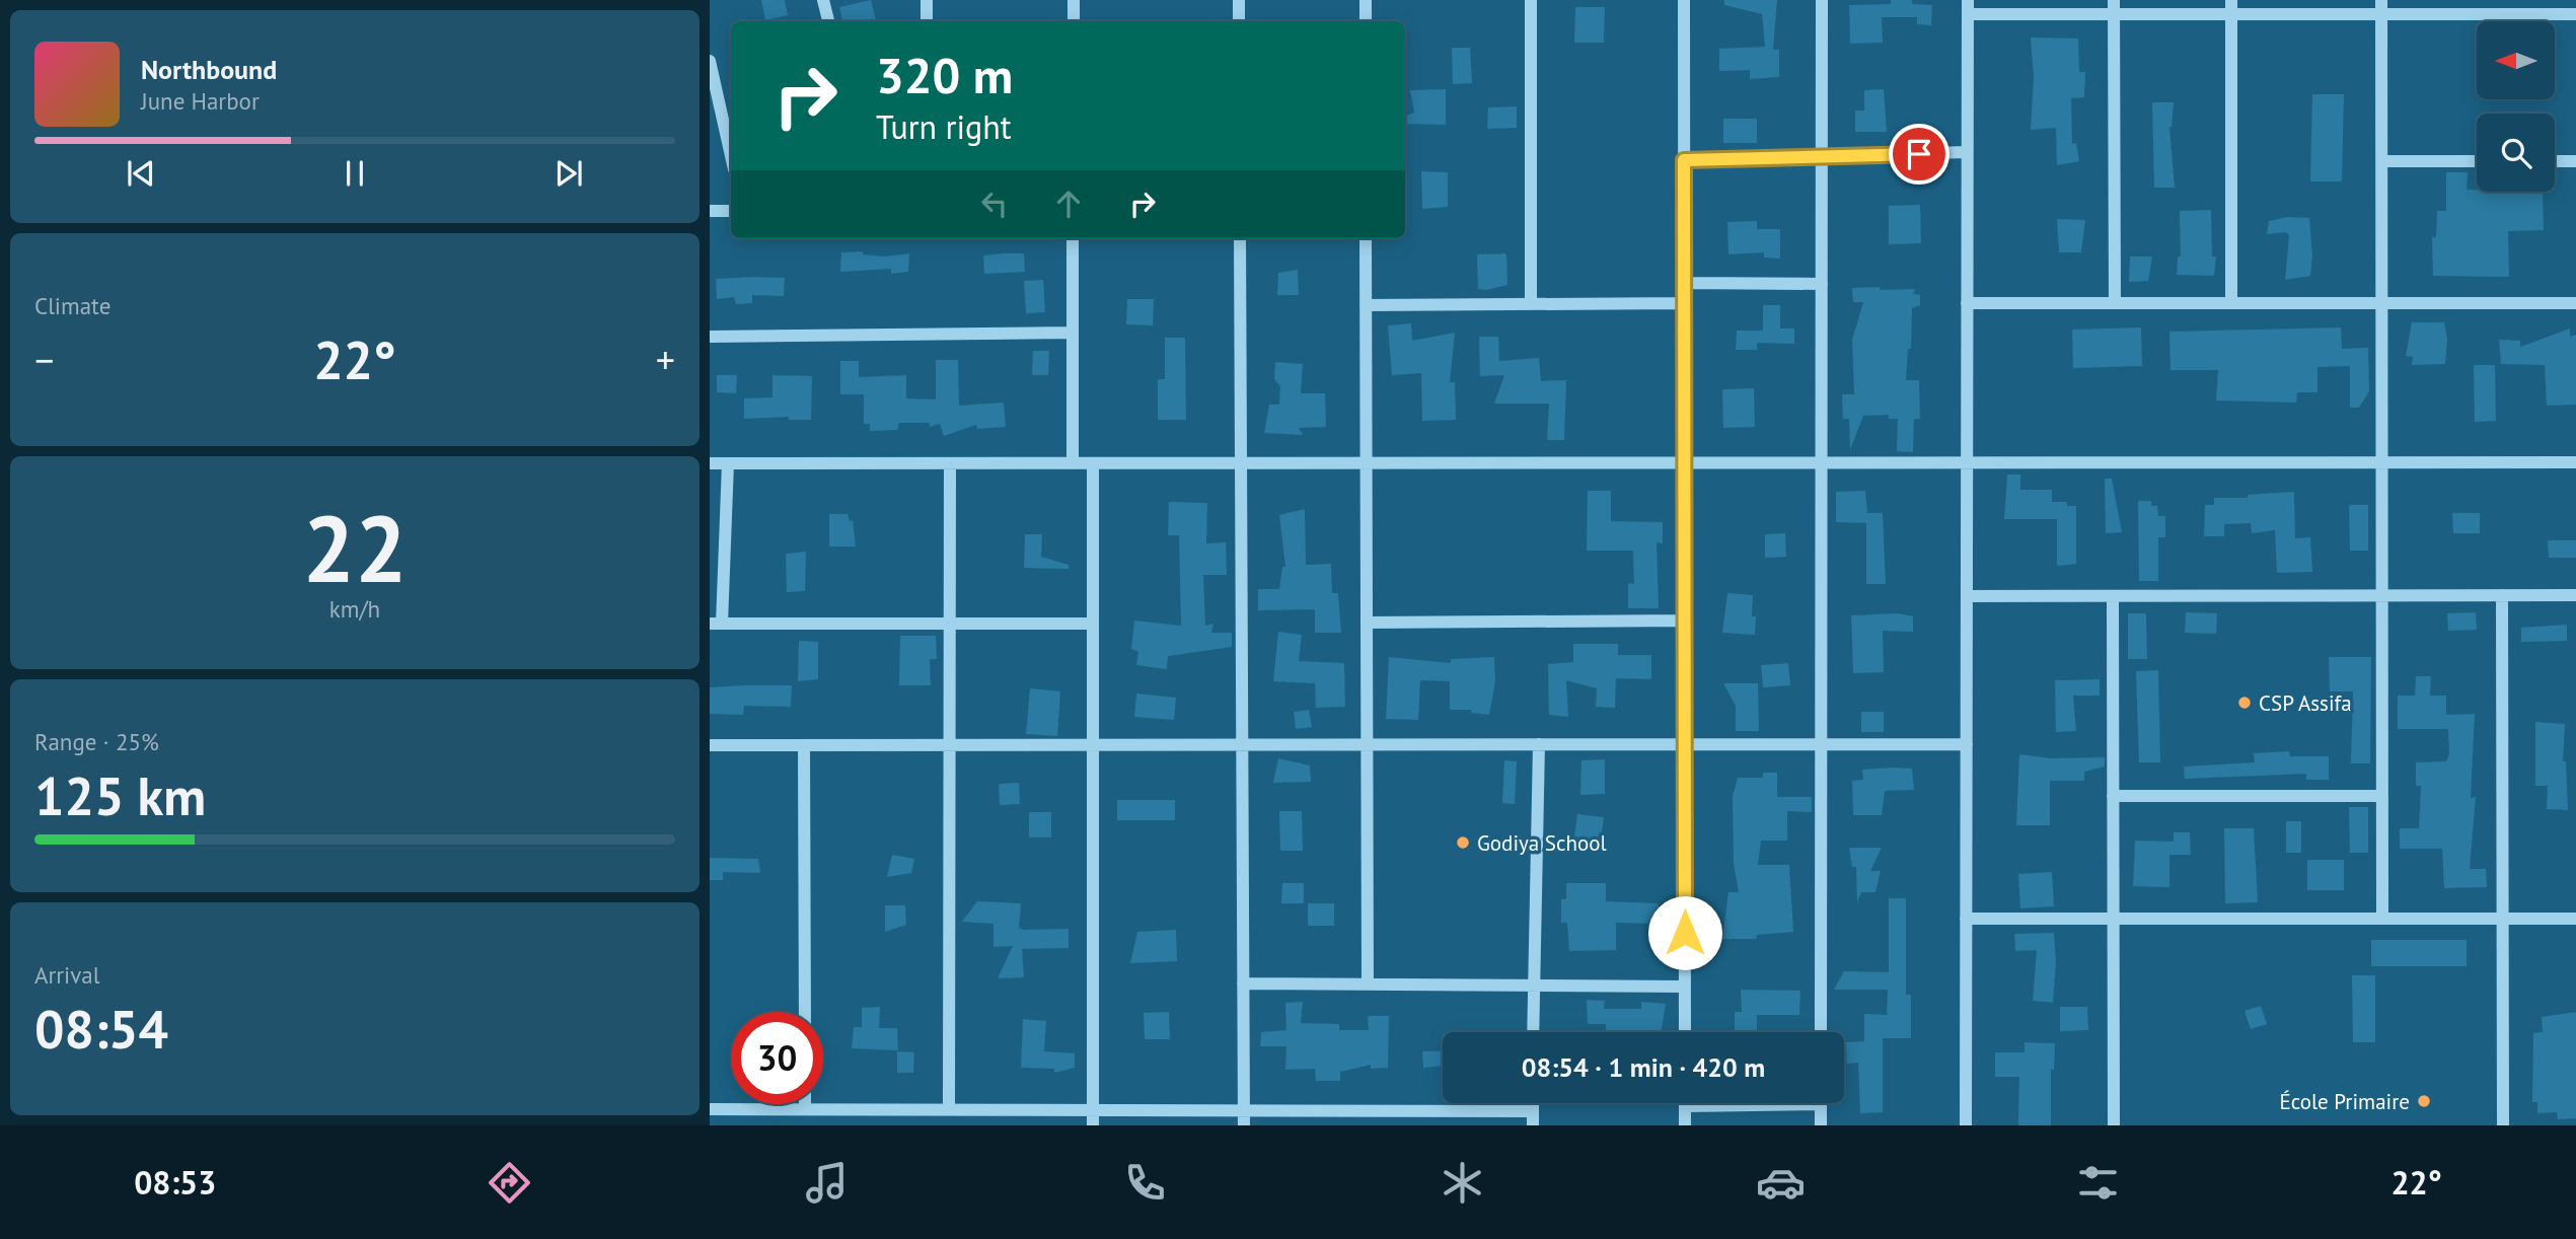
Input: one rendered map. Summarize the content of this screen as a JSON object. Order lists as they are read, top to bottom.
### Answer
{
  "places": ["CSP Assifa", "Godiya School", "École Primaire"],
  "north": "left",
  "page": {
    "turn": ["320 m", "Turn right"],
    "song": ["Northbound", "June Harbor"],
    "tile": [
      "Climate",
      ["22", "km/h"],
      ["Range · 25%", "125 km"],
      ["Arrival", "08:54"]
    ],
    "heat": ["−", "22°", "+"],
    "limit": "30",
    "trip": "08:54 · 1 min · 420 m",
    "tabs": ["08:53", "22°"]
  }
}
